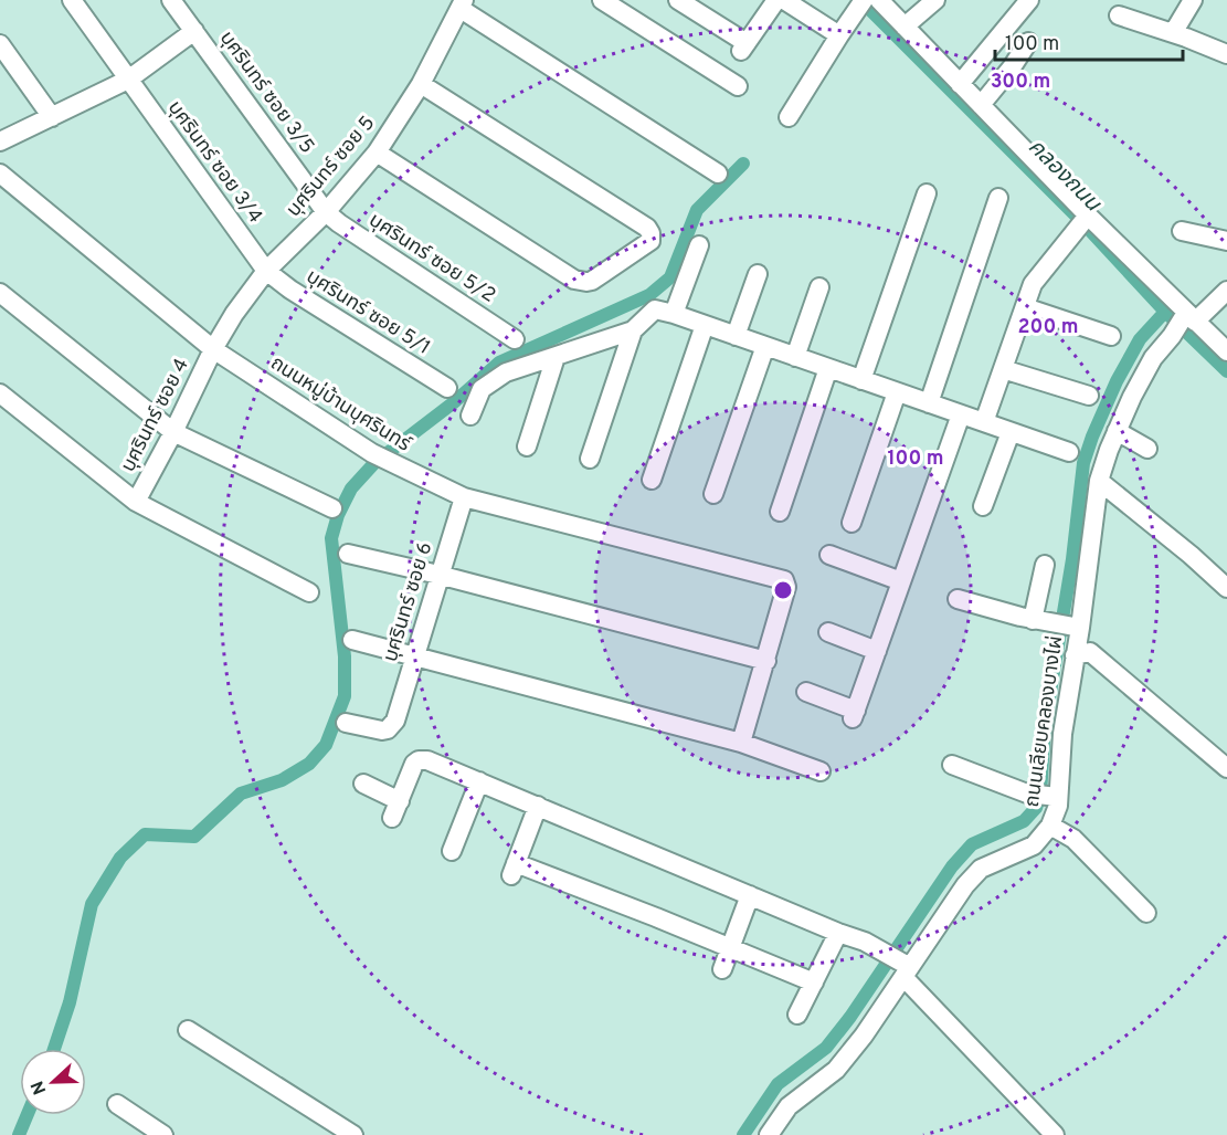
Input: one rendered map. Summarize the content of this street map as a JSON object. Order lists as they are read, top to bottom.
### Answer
{
  "streets": {
    "street": [
      "บุศรินทร์ ซอย 3/5",
      "บุศรินทร์ ซอย 3/4",
      "บุศรินทร์ ซอย 5",
      "บุศรินทร์ ซอย 5/2",
      "บุศรินทร์ ซอย 5/1",
      "ถนนหมู่บ้านบุศรินทร์",
      "บุศรินทร์ ซอย 4",
      "บุศรินทร์ ซอย 6",
      "ถนนเลียบคลองบางไผ่"
    ]
  },
  "crossings": [
    ["บุศรินทร์ ซอย 3/5", "บุศรินทร์ ซอย 5"],
    ["บุศรินทร์ ซอย 3/5", "บุศรินทร์ ซอย 5/2"],
    ["บุศรินทร์ ซอย 3/4", "บุศรินทร์ ซอย 5"],
    ["บุศรินทร์ ซอย 3/4", "บุศรินทร์ ซอย 5/1"],
    ["บุศรินทร์ ซอย 5", "บุศรินทร์ ซอย 5/2"],
    ["บุศรินทร์ ซอย 5", "บุศรินทร์ ซอย 5/1"],
    ["บุศรินทร์ ซอย 5", "ถนนหมู่บ้านบุศรินทร์"],
    ["บุศรินทร์ ซอย 5", "บุศรินทร์ ซอย 4"],
    ["ถนนหมู่บ้านบุศรินทร์", "บุศรินทร์ ซอย 4"],
    ["ถนนหมู่บ้านบุศรินทร์", "บุศรินทร์ ซอย 6"]
  ],
  "water": ["คลองถนน"],
  "scale_bar": "100 m",
  "north": "left",
  "rings": ["300 m", "200 m", "100 m"]
}
